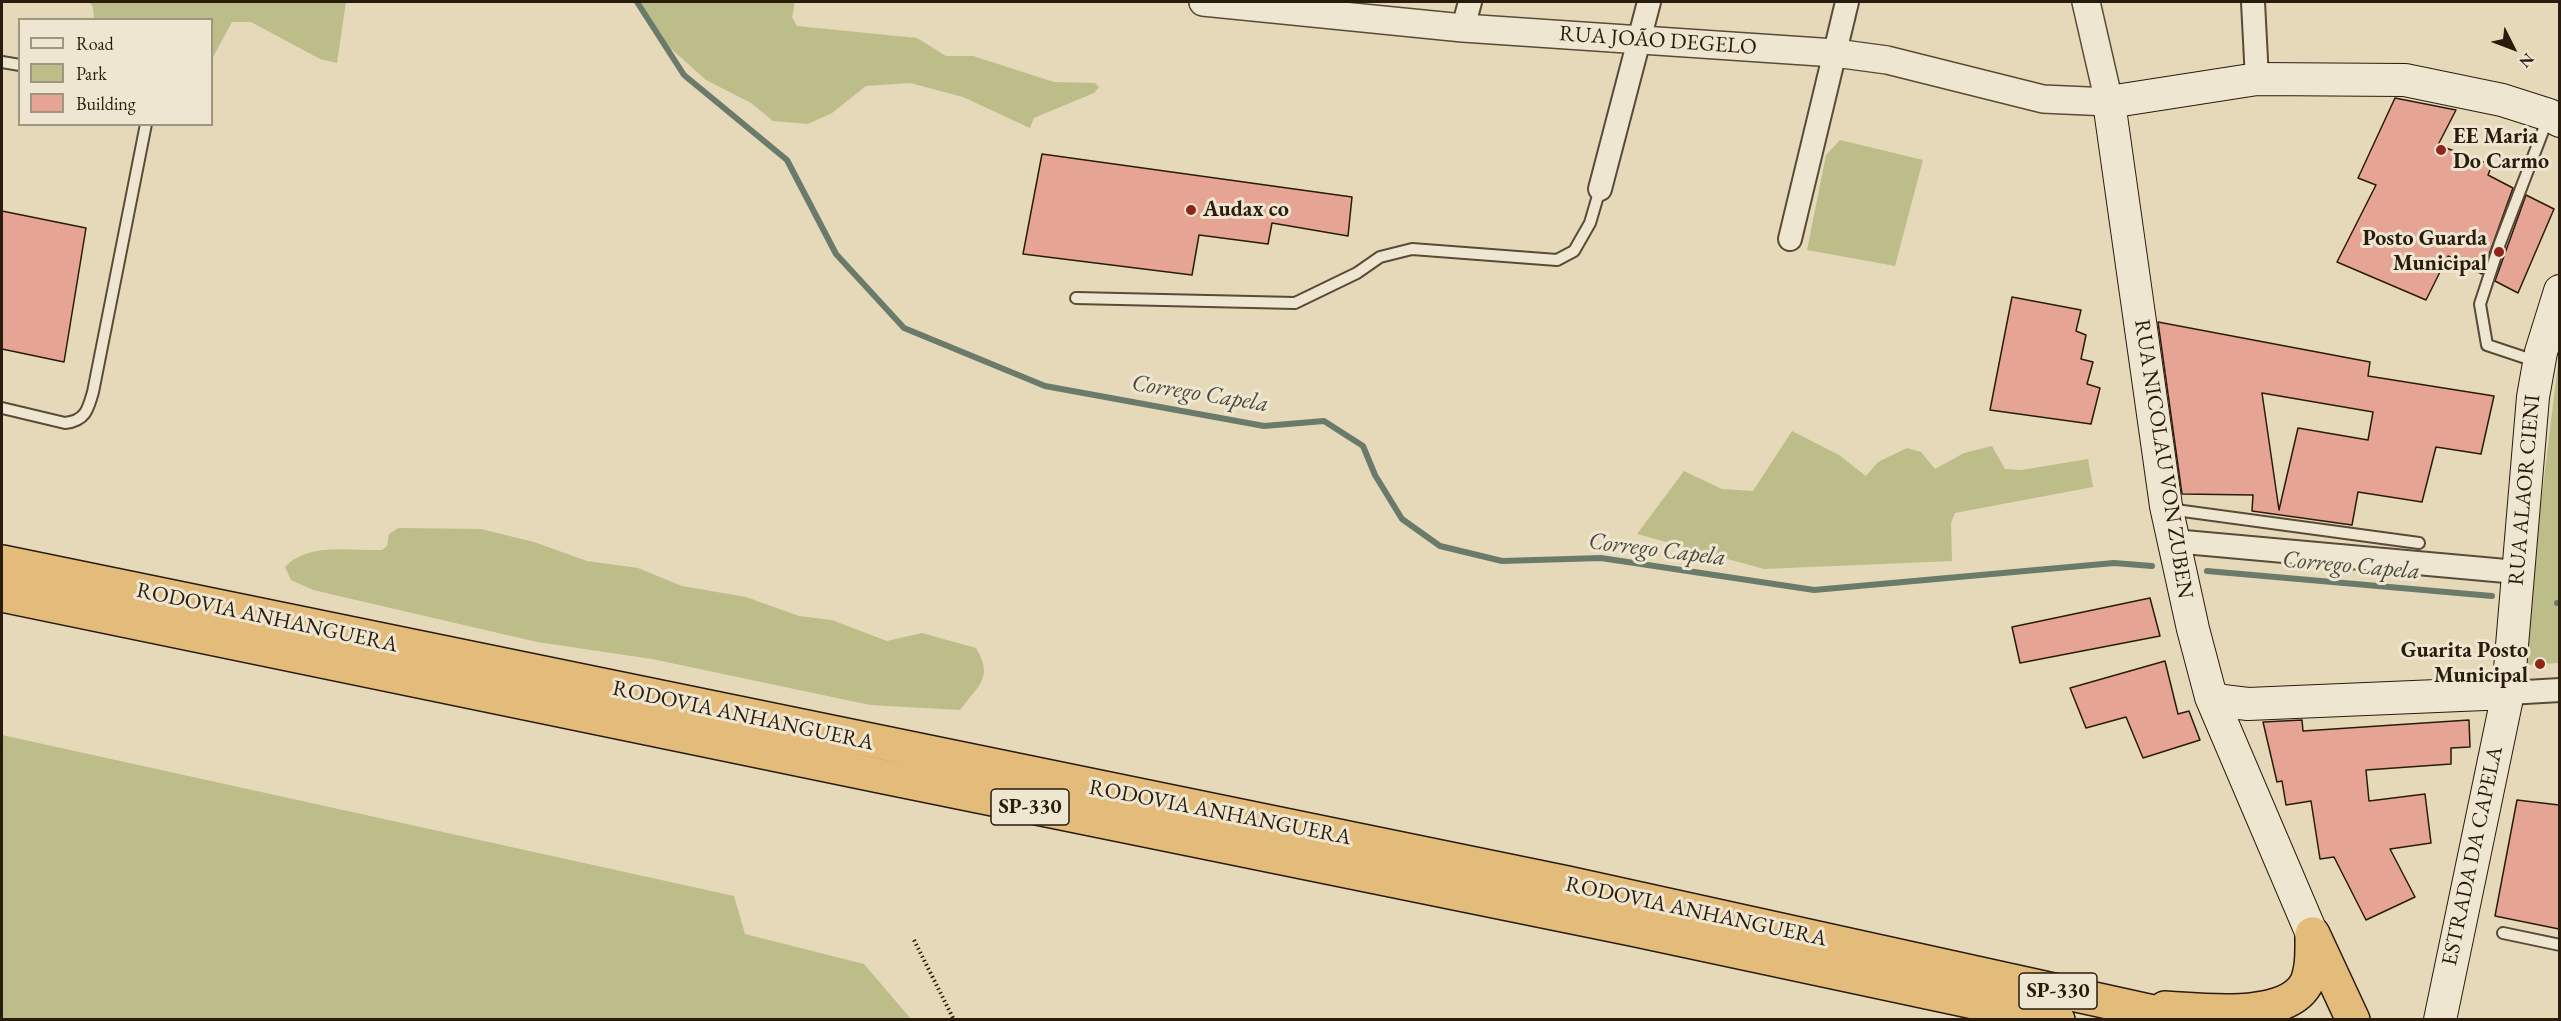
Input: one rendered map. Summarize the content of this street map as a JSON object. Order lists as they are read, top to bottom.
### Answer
{
  "streets": {
    "highway": ["RODOVIA ANHANGUERA", "SP-330"],
    "main road": ["RUA NICOLAU VON ZUBEN", "RUA ALAOR CIENI", "ESTRADA DA CAPELA"],
    "street": ["RUA JOÃO DEGELO"]
  },
  "crossings": [
    ["RUA JOÃO DEGELO", "RUA NICOLAU VON ZUBEN"],
    ["RUA ALAOR CIENI", "ESTRADA DA CAPELA"]
  ],
  "water": ["Corrego Capela"],
  "places": [
    "EE Maria Do Carmo",
    "Audax co",
    "Posto Guarda Municipal",
    "Guarita Posto Municipal"
  ],
  "legend": ["Road", "Park", "Building"],
  "north": "bottom right"
}
